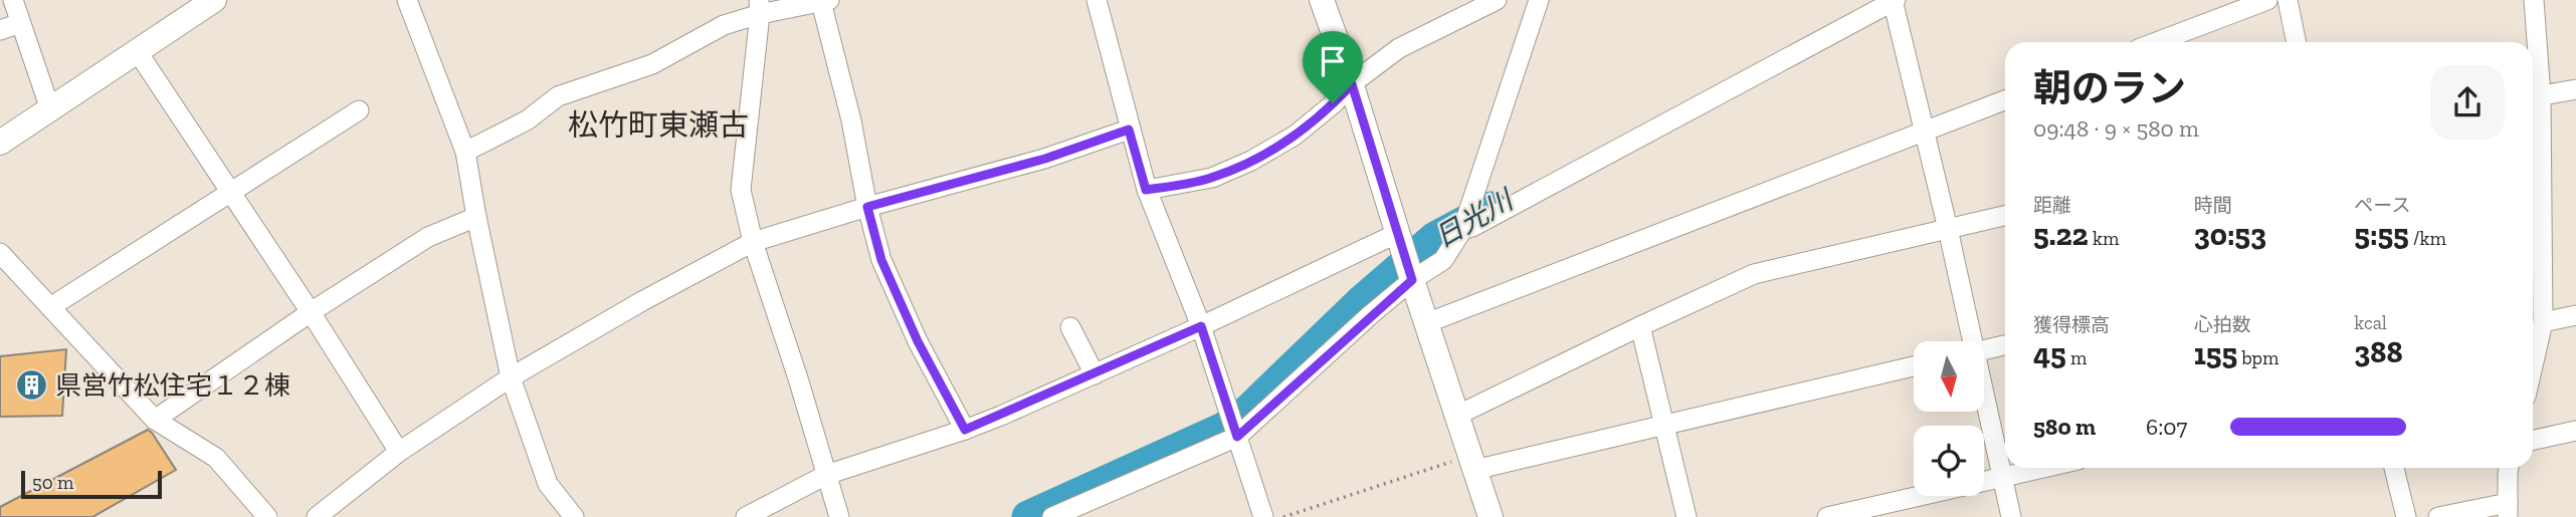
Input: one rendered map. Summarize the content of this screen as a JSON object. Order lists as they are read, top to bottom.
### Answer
{
  "districts": ["松竹町東瀬古"],
  "water": ["日光川"],
  "places": {
    "building": ["県営竹松住宅１２棟"]
  },
  "scale_bar": "50 m",
  "north": "bottom",
  "page": {
    "heading": ["朝のラン", "09:48 · 9 × 580 m"],
    "stats": [
      ["距離", "5.22 km"],
      ["時間", "30:53"],
      ["ペース", "5:55 /km"],
      ["獲得標高", "45 m"],
      ["心拍数", "155 bpm"],
      ["kcal", "388"]
    ],
    "list": [
      {
        "name": "580 m",
        "note": "6:07"
      }
    ],
    "scale": "50 m"
  }
}
